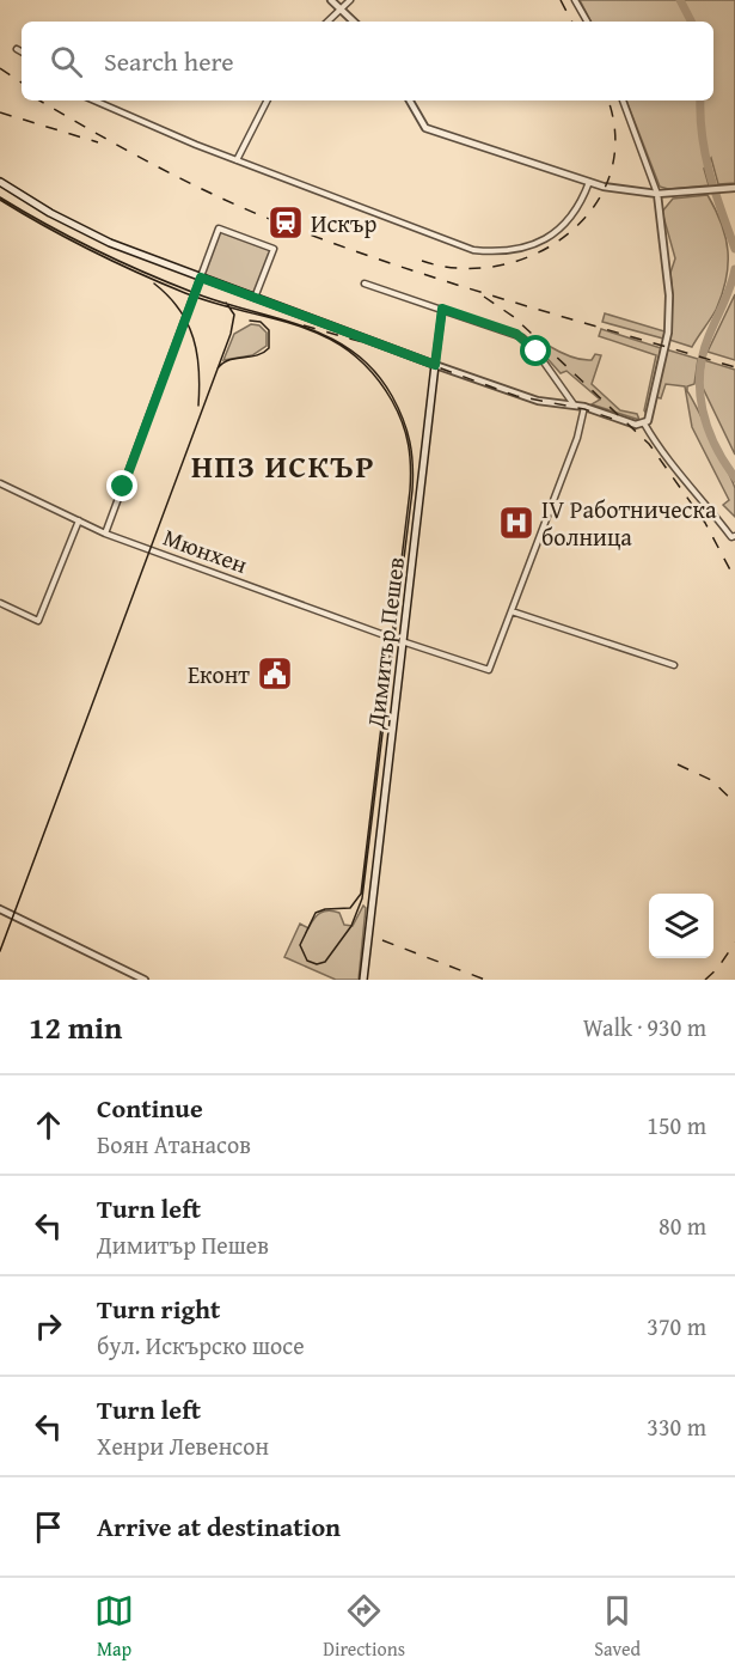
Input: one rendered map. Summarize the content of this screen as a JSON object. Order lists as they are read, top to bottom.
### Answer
{
  "streets": {
    "main road": ["Димитър Пешев"],
    "street": ["Мюнхен"]
  },
  "crossings": [
    ["Мюнхен", "Димитър Пешев"]
  ],
  "districts": ["НПЗ ИСКЪР"],
  "places": {
    "station": ["Искър"],
    "hospital": ["IV Работническа болница"],
    "public building": ["Еконт"]
  },
  "page": {
    "search": "Search here",
    "heading": ["12 min", "Walk · 930 m"],
    "list": [
      ["Continue", "Боян Атанасов", "150 m"],
      ["Turn left", "Димитър Пешев", "80 m"],
      ["Turn right", "бул. Искърско шосе", "370 m"],
      ["Turn left", "Хенри Левенсон", "330 m"],
      "Arrive at destination"
    ],
    "nav": ["Map", "Directions", "Saved"]
  }
}
